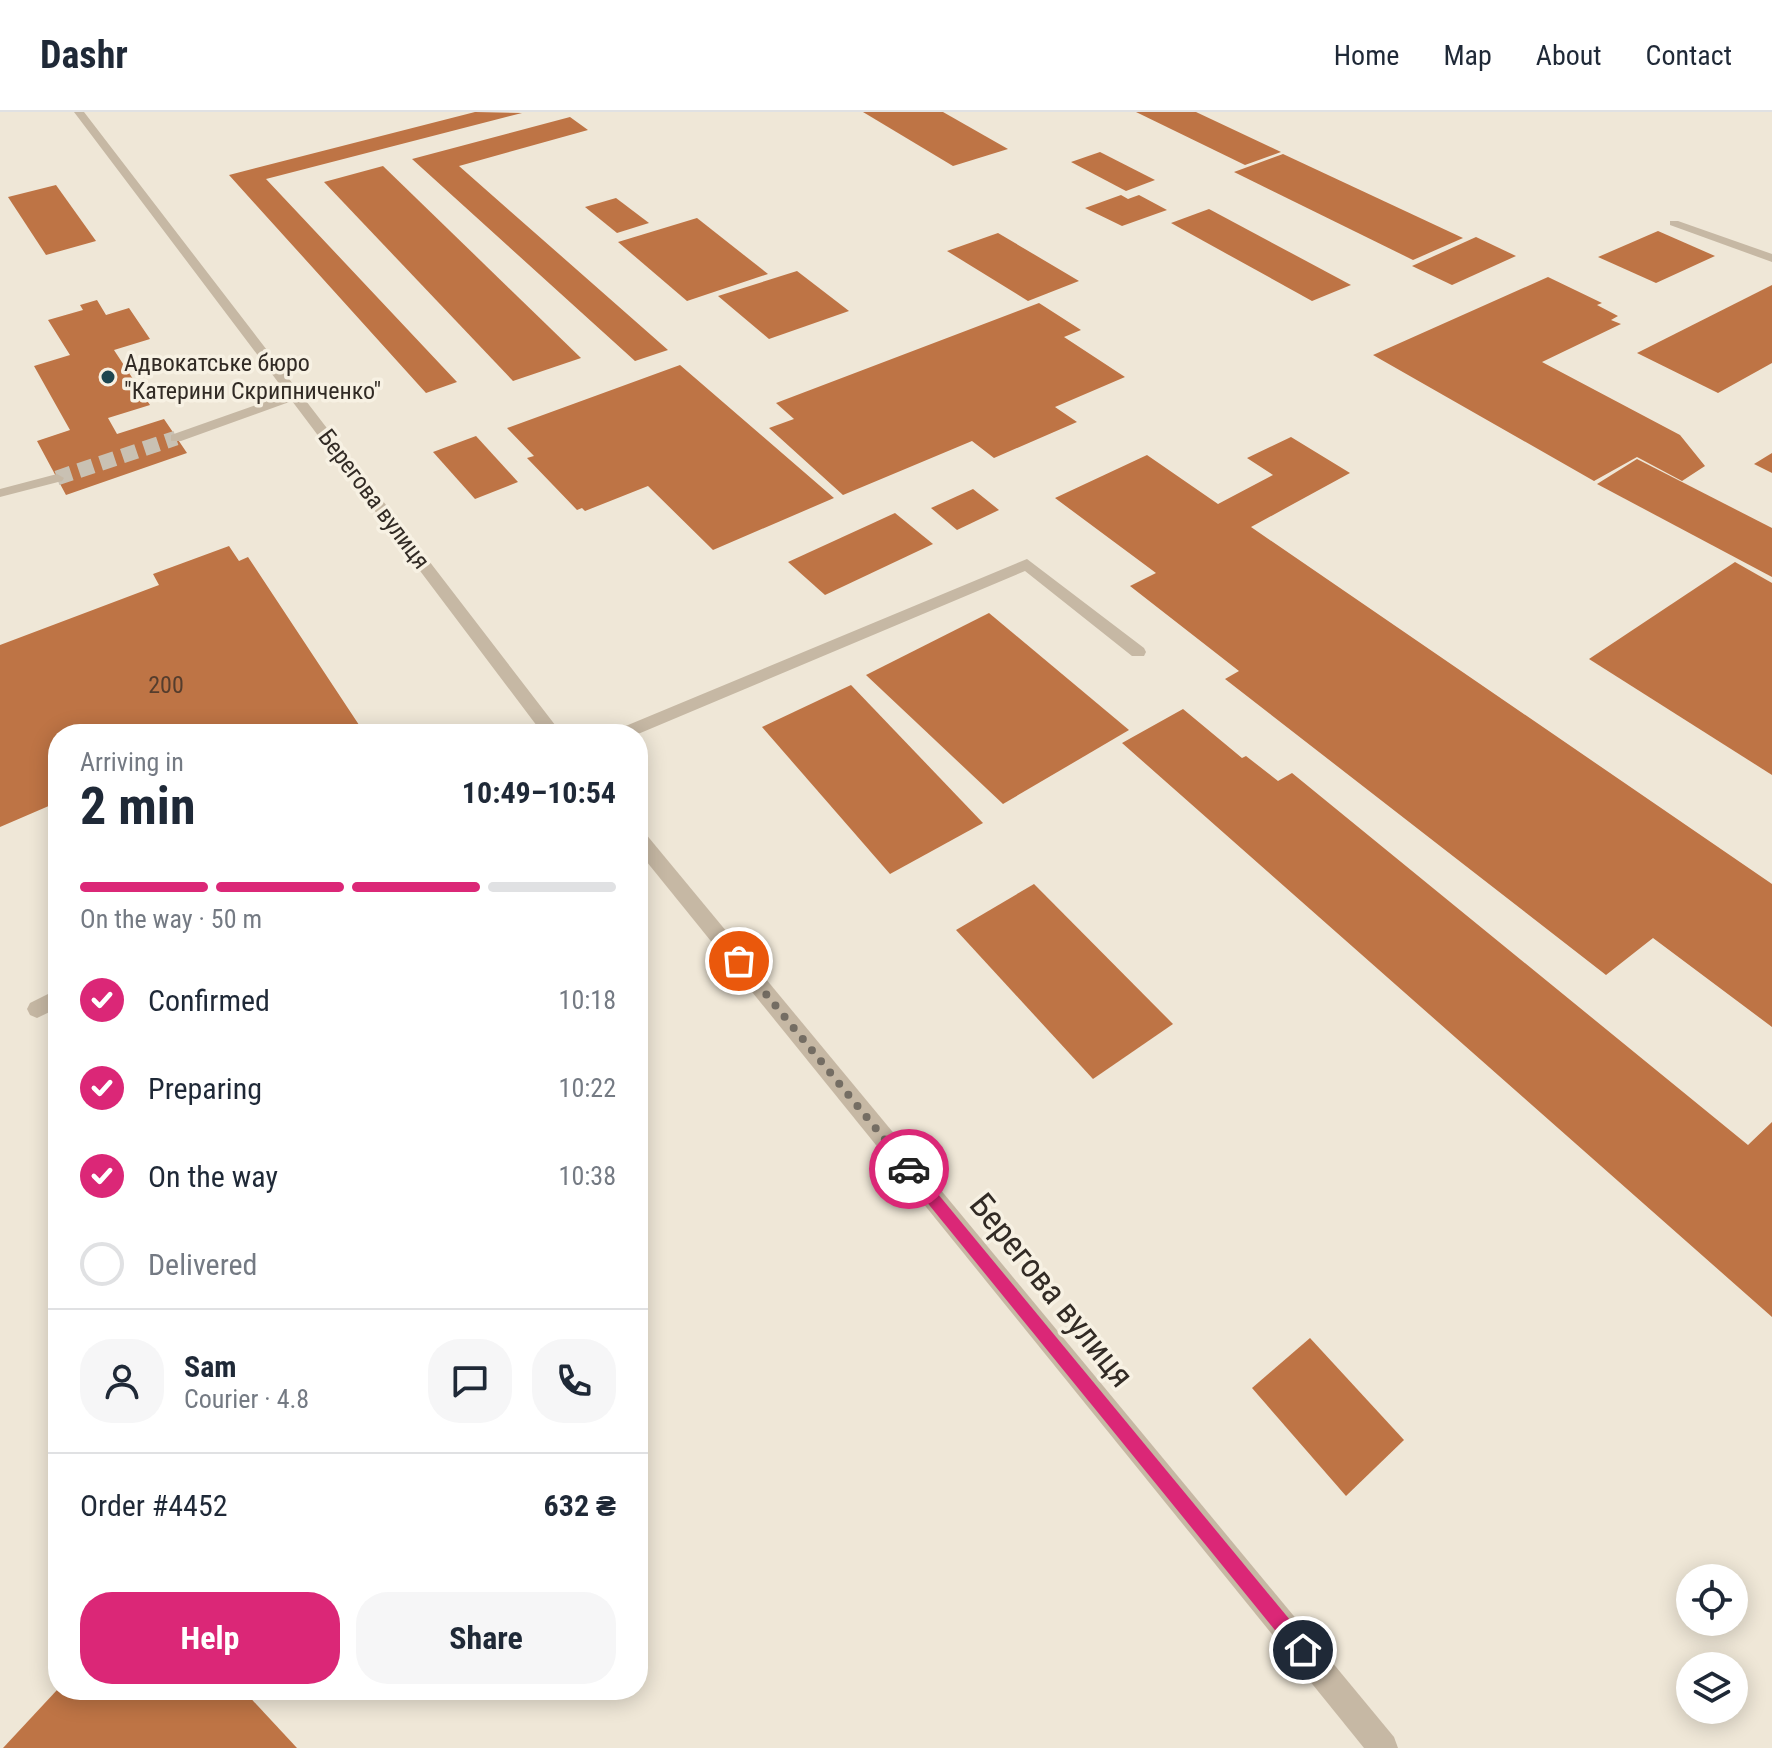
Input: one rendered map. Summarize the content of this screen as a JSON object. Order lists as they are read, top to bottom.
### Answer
{
  "streets": {
    "street": ["Берегова вулиця"]
  },
  "places": ["Адвокатське бюро \"Катерини Скрипниченко\""],
  "house_numbers": ["200"],
  "page": {
    "header": "Dashr",
    "nav": [
      "Home",
      "Map",
      "About",
      "Contact"
    ],
    "heading": ["2 min", "Arriving in", "10:49–10:54"],
    "panel": [
      "Sam",
      "Courier · 4.8",
      "Order #4452",
      "632 ₴"
    ],
    "bar": "On the way · 50 m",
    "list": [
      ["Confirmed", "10:18"],
      ["Preparing", "10:22"],
      ["On the way", "10:38"],
      "Delivered"
    ],
    "buttons": ["Help", "Share"]
  }
}
